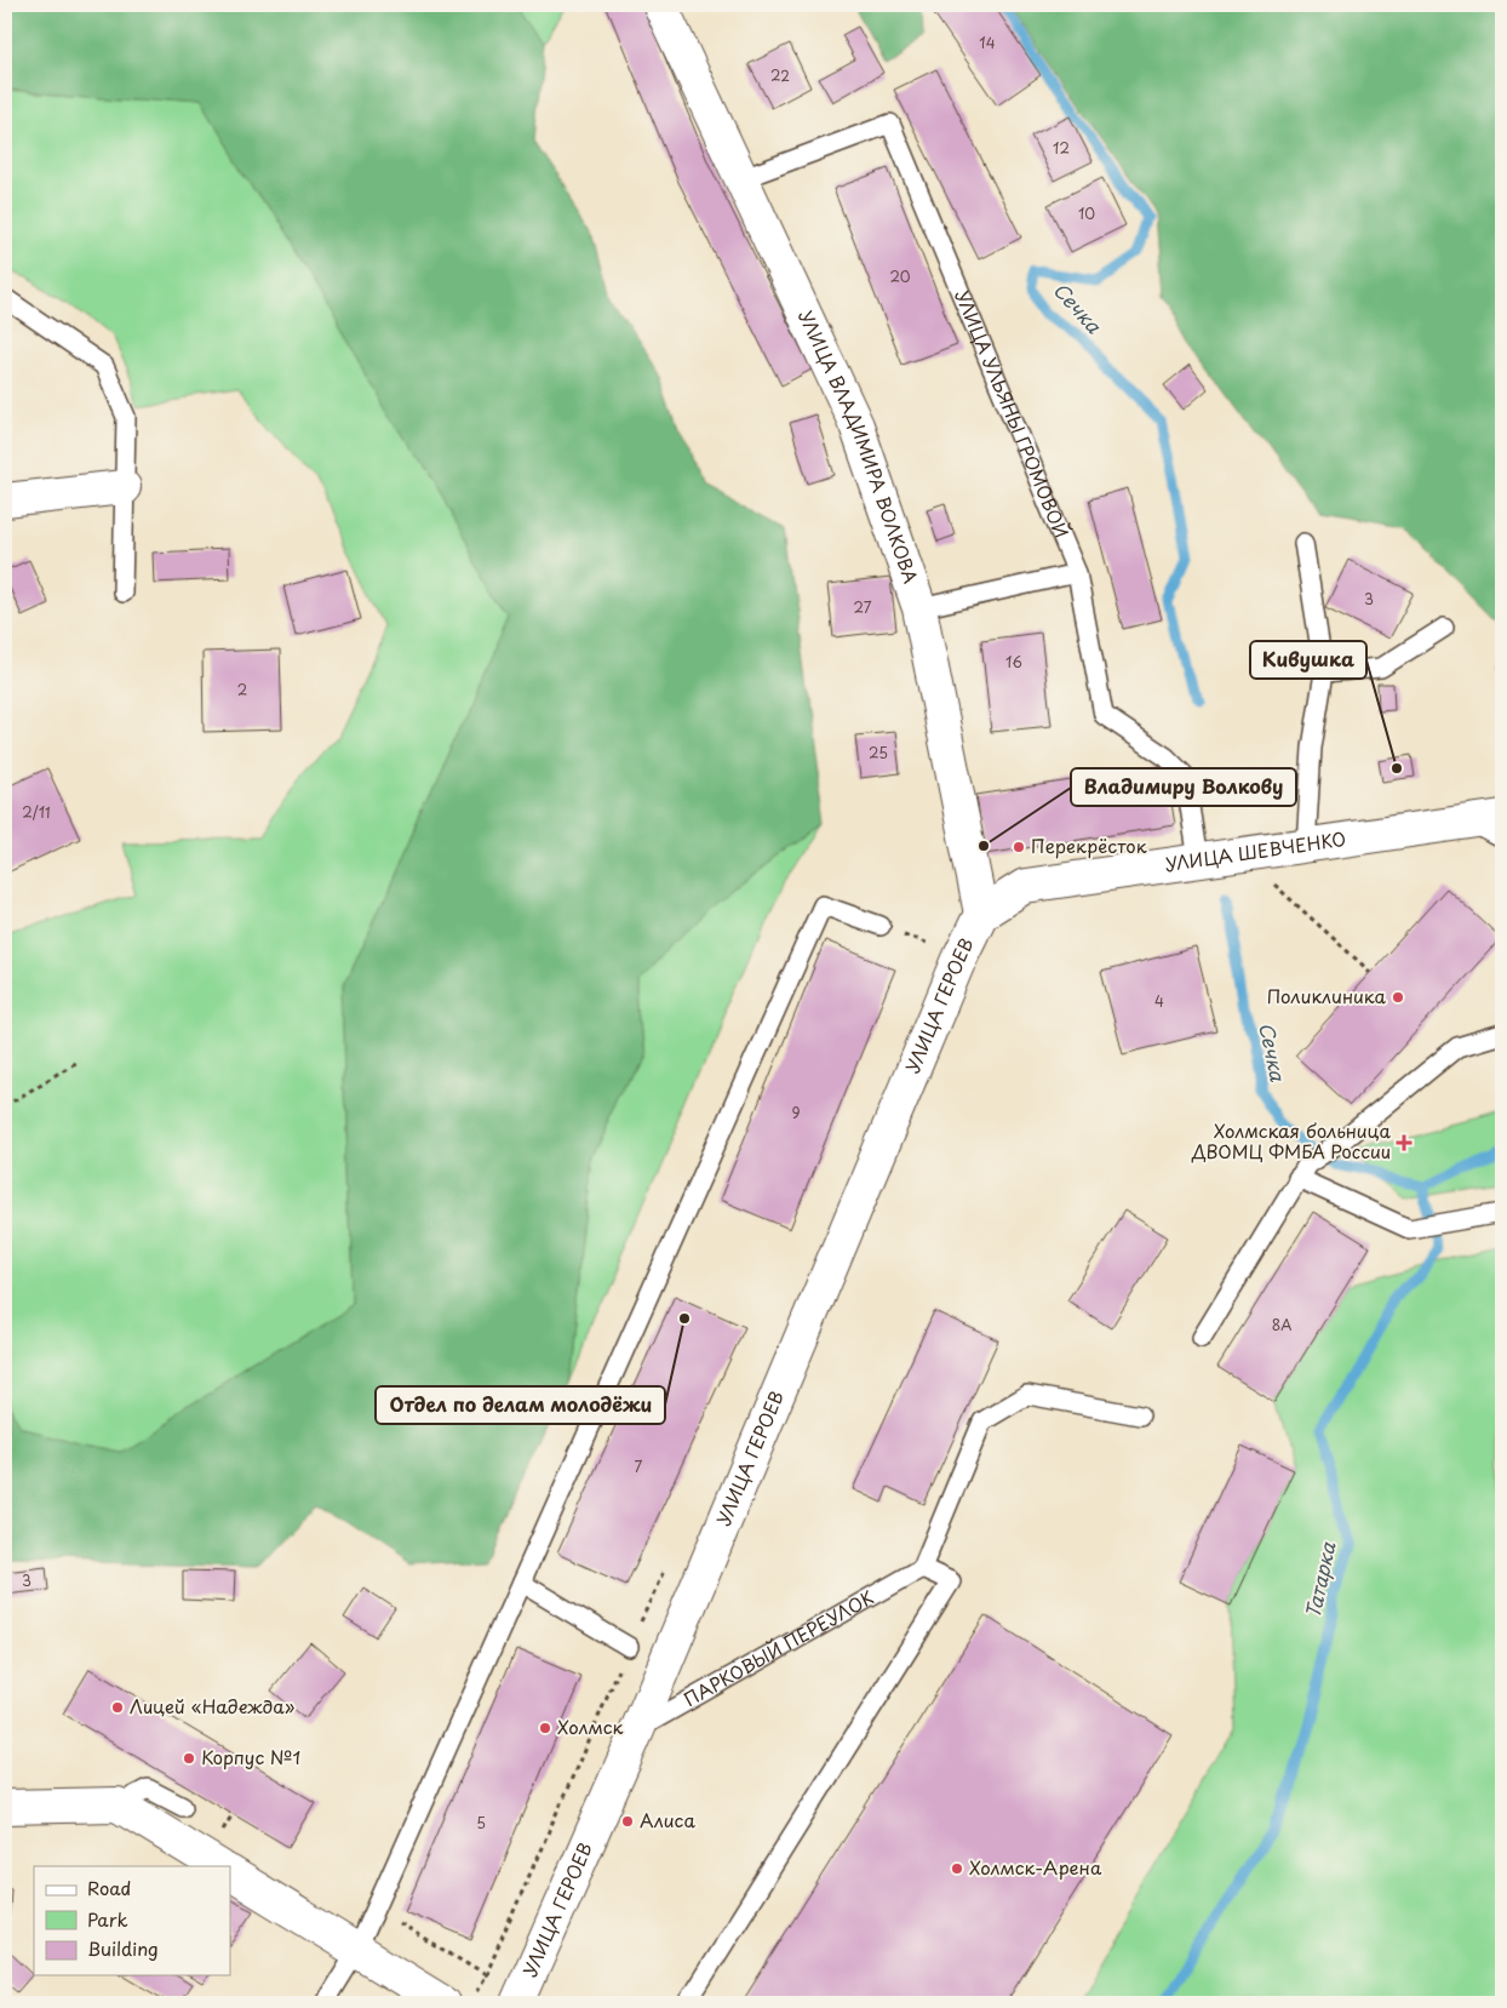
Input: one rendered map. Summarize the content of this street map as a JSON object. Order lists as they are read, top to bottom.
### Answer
{
  "streets": {
    "street": ["УЛИЦА ВЛАДИМИРА ВОЛКОВА", "УЛИЦА ШЕВЧЕНКО", "УЛИЦА ГЕРОЕВ"],
    "lane": ["УЛИЦА УЛЬЯНЫ ГРОМОВОЙ", "ПАРКОВЫЙ ПЕРЕУЛОК"]
  },
  "crossings": [
    ["УЛИЦА УЛЬЯНЫ ГРОМОВОЙ", "УЛИЦА ВЛАДИМИРА ВОЛКОВА"],
    ["УЛИЦА УЛЬЯНЫ ГРОМОВОЙ", "УЛИЦА ШЕВЧЕНКО"],
    ["УЛИЦА ВЛАДИМИРА ВОЛКОВА", "УЛИЦА ШЕВЧЕНКО"],
    ["УЛИЦА ВЛАДИМИРА ВОЛКОВА", "УЛИЦА ГЕРОЕВ"],
    ["УЛИЦА ШЕВЧЕНКО", "УЛИЦА ГЕРОЕВ"],
    ["УЛИЦА ГЕРОЕВ", "ПАРКОВЫЙ ПЕРЕУЛОК"]
  ],
  "water": ["Сечка", "Татарка"],
  "places": {
    "other": [
      "Кивушка",
      "Владимиру Волкову",
      "Перекрёсток",
      "Поликлиника",
      "Отдел по делам молодёжи",
      "Лицей «Надежда»",
      "Холмск",
      "Корпус №1",
      "Алиса",
      "Холмск-Арена"
    ],
    "health": ["Холмская больница ДВОМЦ ФМБА России"]
  },
  "house_numbers": [
    "14",
    "22",
    "12",
    "10",
    "20",
    "3",
    "27",
    "16",
    "2",
    "25",
    "2/11",
    "4",
    "9",
    "8А",
    "7",
    "3",
    "5"
  ],
  "legend": ["Road", "Park", "Building"]
}
